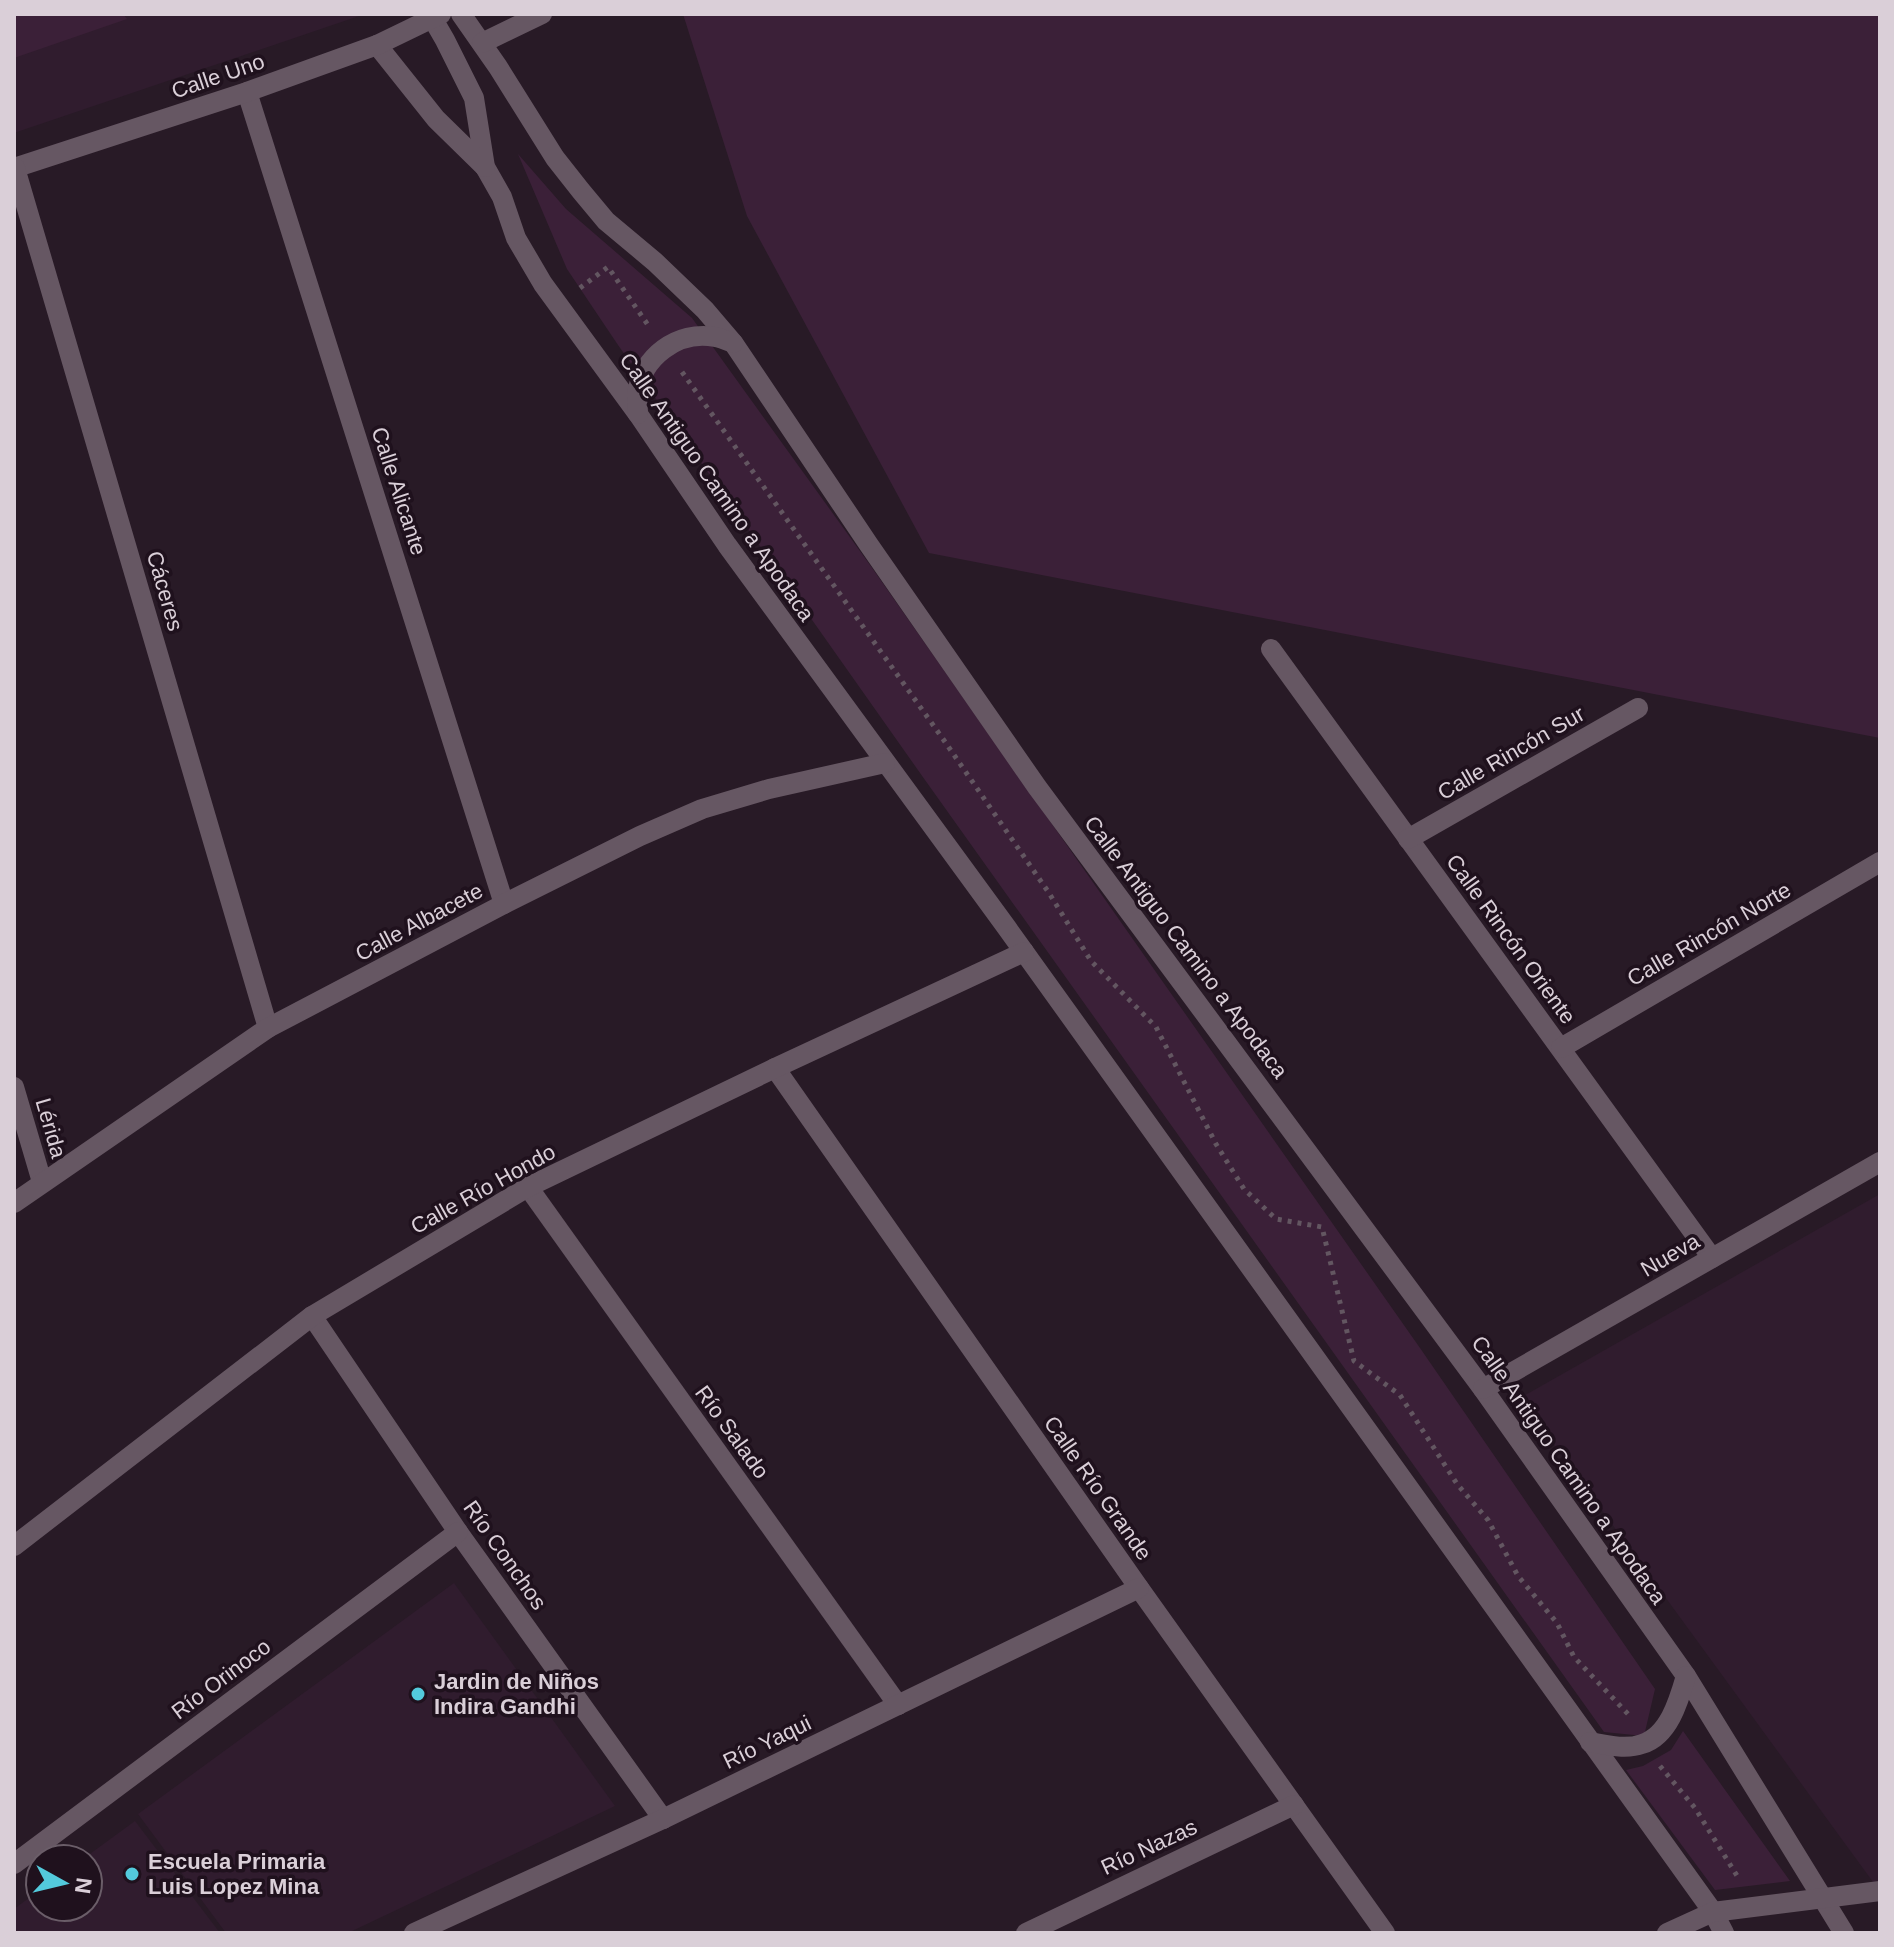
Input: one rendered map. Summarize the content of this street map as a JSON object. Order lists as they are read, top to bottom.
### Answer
{
  "streets": {
    "street": [
      "Calle Uno",
      "Calle Antiguo Camino a Apodaca",
      "Calle Alicante",
      "Cáceres",
      "Calle Rincón Sur",
      "Calle Albacete",
      "Calle Rincón Norte",
      "Calle Rincón Oriente",
      "Lérida",
      "Calle Río Hondo",
      "Nueva",
      "Río Salado",
      "Calle Río Grande",
      "Río Conchos",
      "Río Orinoco",
      "Río Yaqui",
      "Río Nazas"
    ]
  },
  "crossings": [
    ["Calle Uno", "Calle Antiguo Camino a Apodaca"],
    ["Calle Uno", "Calle Alicante"],
    ["Calle Uno", "Cáceres"],
    ["Calle Antiguo Camino a Apodaca", "Calle Albacete"],
    ["Calle Antiguo Camino a Apodaca", "Calle Río Hondo"],
    ["Calle Antiguo Camino a Apodaca", "Nueva"],
    ["Calle Alicante", "Calle Albacete"],
    ["Cáceres", "Calle Albacete"],
    ["Calle Rincón Sur", "Calle Rincón Oriente"],
    ["Calle Albacete", "Lérida"],
    ["Calle Rincón Norte", "Calle Rincón Oriente"],
    ["Calle Rincón Oriente", "Nueva"],
    ["Calle Río Hondo", "Río Salado"],
    ["Calle Río Hondo", "Calle Río Grande"],
    ["Calle Río Hondo", "Río Conchos"],
    ["Río Salado", "Río Yaqui"],
    ["Calle Río Grande", "Río Yaqui"],
    ["Calle Río Grande", "Río Nazas"],
    ["Río Conchos", "Río Orinoco"],
    ["Río Conchos", "Río Yaqui"]
  ],
  "places": ["Jardin de Niños Indira Gandhi", "Escuela Primaria Luis Lopez Mina"],
  "north": "right"
}
